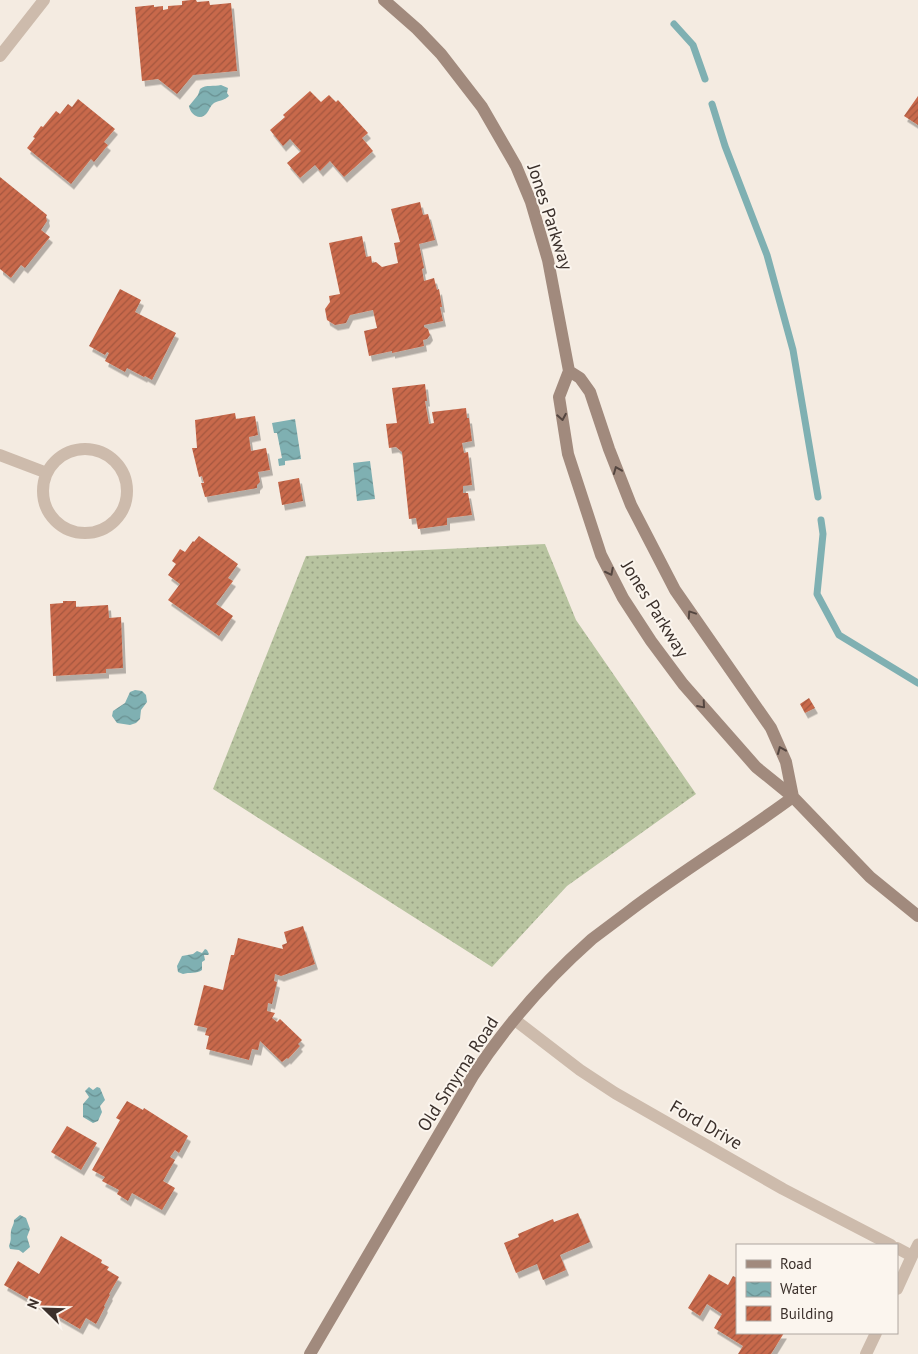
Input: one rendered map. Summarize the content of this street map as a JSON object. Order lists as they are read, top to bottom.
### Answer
{
  "streets": {
    "street": ["Jones Parkway", "Old Smyrna Road", "Ford Drive"]
  },
  "crossings": [
    ["Jones Parkway", "Old Smyrna Road"],
    ["Old Smyrna Road", "Ford Drive"]
  ],
  "legend": ["Road", "Water", "Building"],
  "north": "top left"
}
